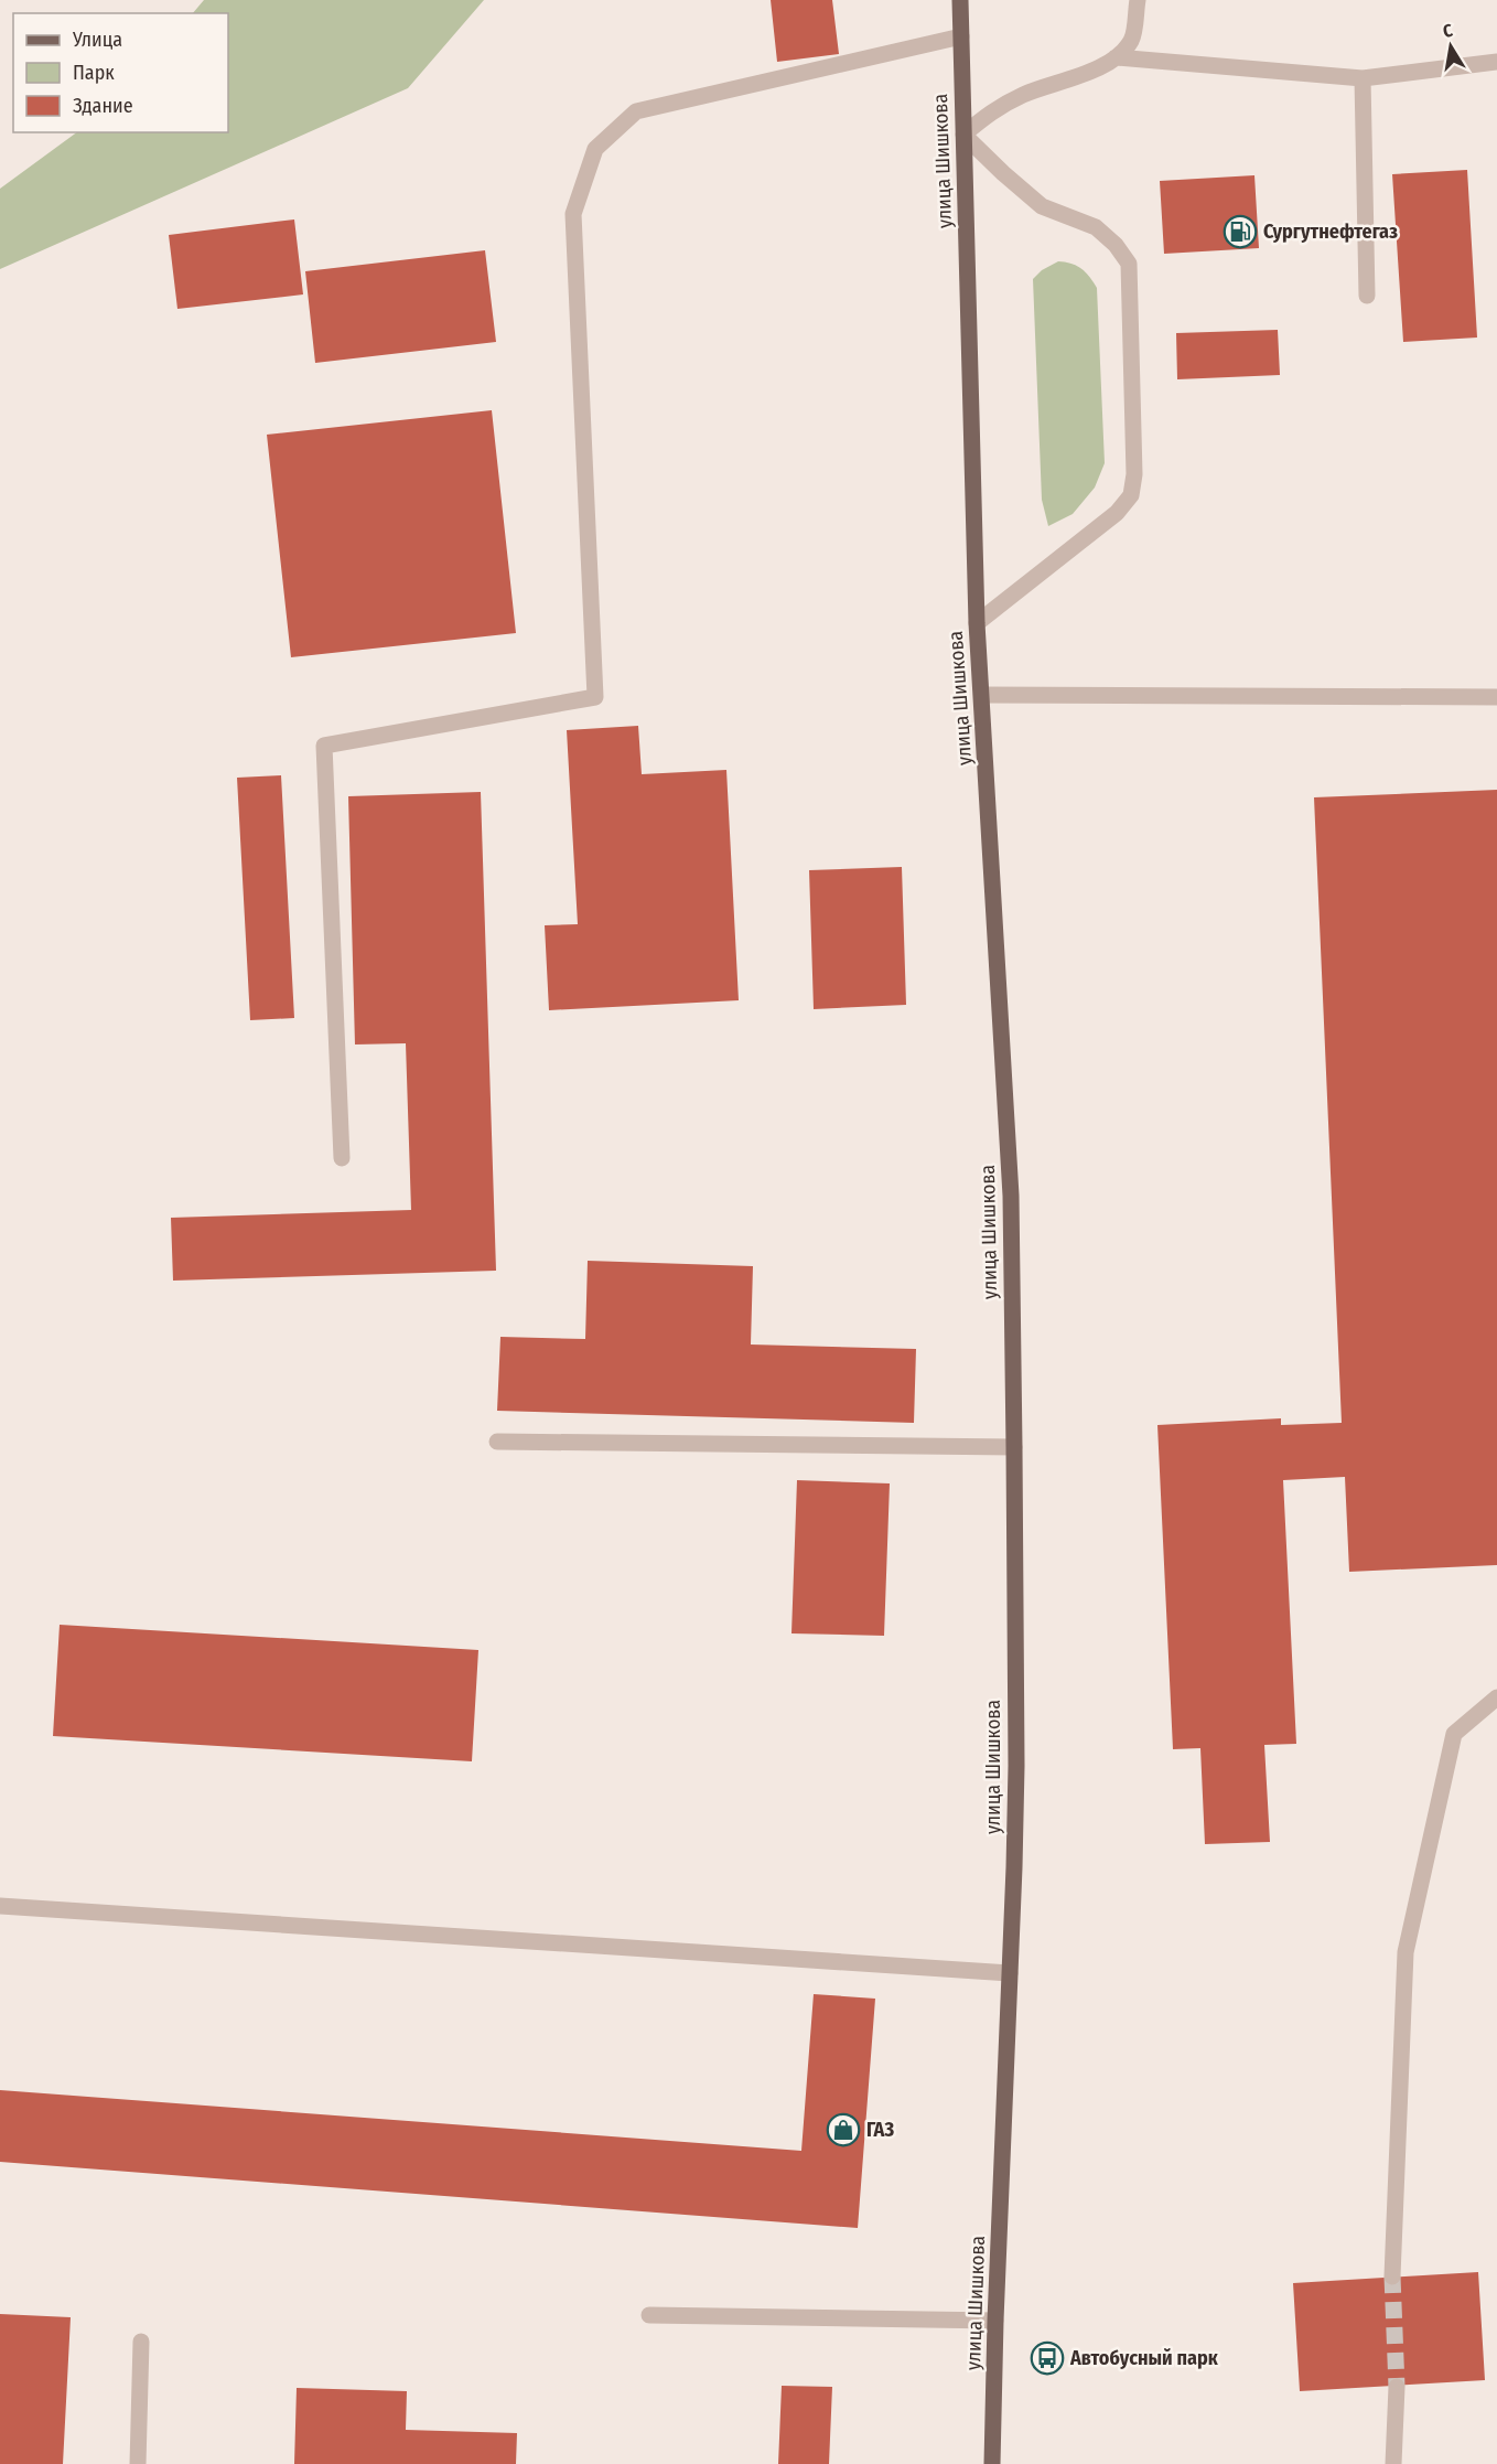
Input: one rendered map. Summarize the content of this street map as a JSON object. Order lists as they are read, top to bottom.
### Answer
{
  "streets": {
    "main road": ["улица Шишкова"]
  },
  "places": {
    "fuel station": ["Сургутнефтегаз"],
    "shop": ["ГАЗ"],
    "bus stop": ["Автобусный парк"]
  },
  "legend": ["Улица", "Парк", "Здание"],
  "north": "top"
}
